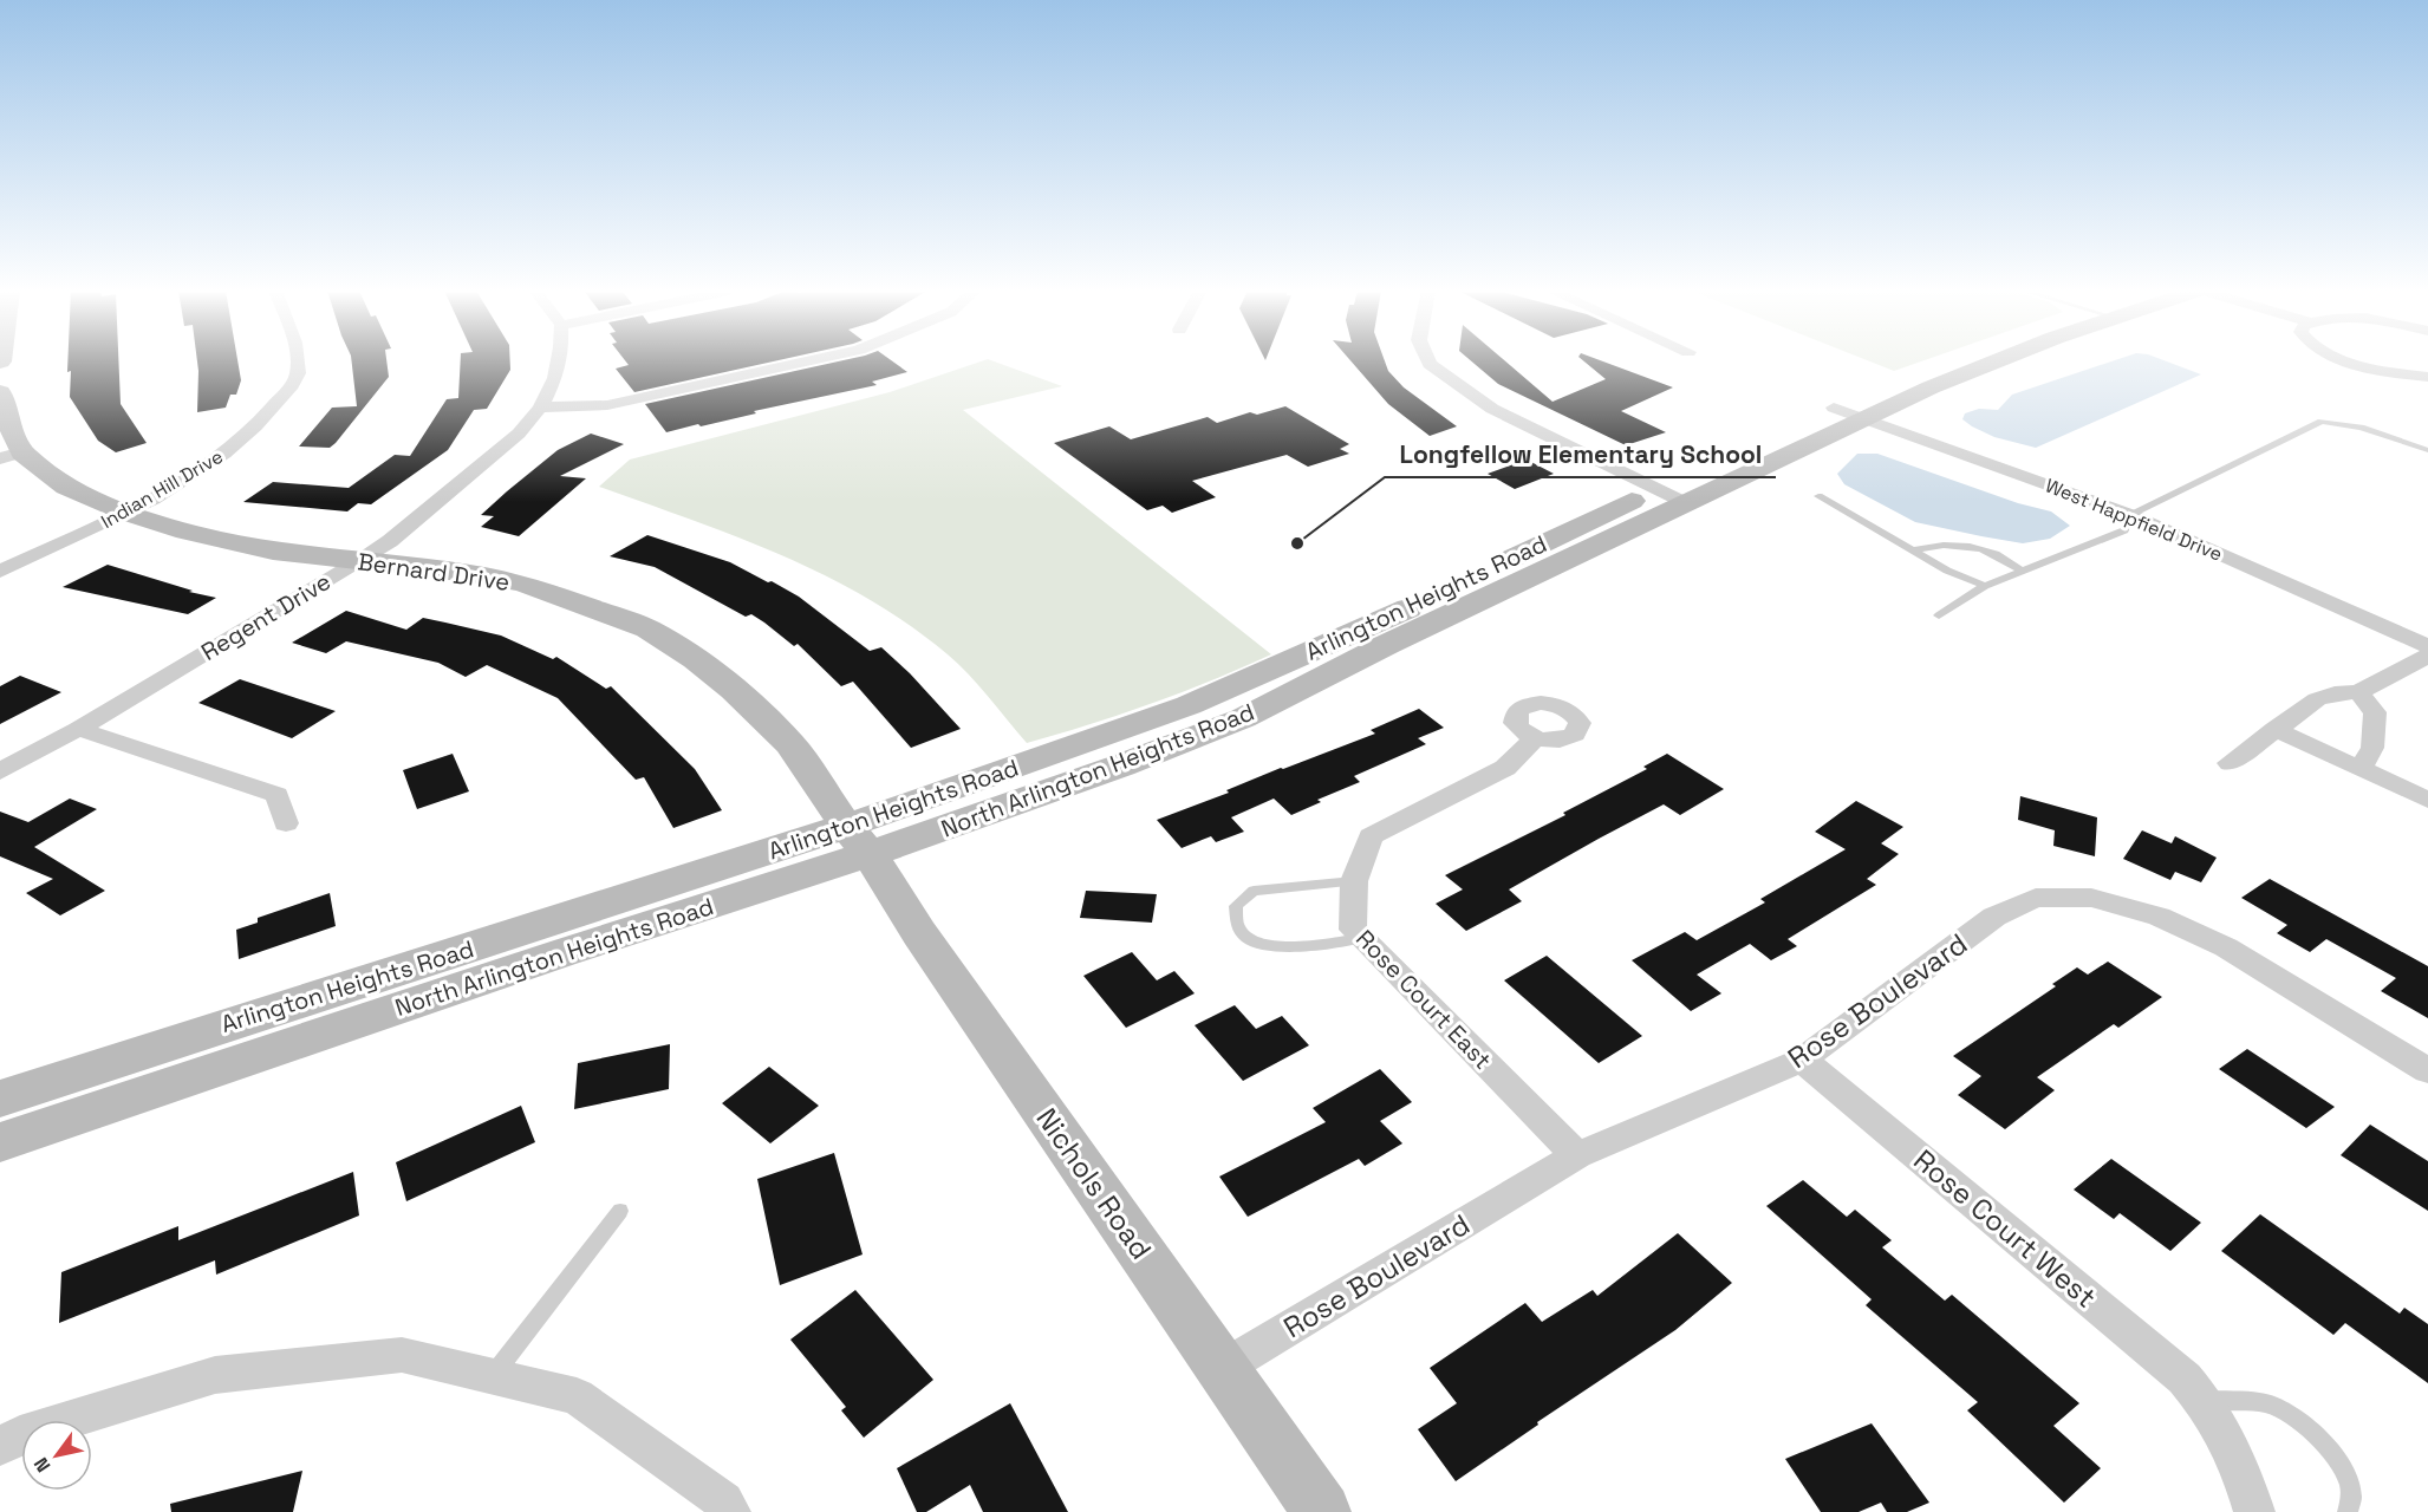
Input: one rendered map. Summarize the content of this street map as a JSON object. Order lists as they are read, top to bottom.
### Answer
{
  "streets": {
    "main road": [
      "Bernard Drive",
      "Arlington Heights Road",
      "North Arlington Heights Road",
      "Nichols Road"
    ],
    "street": [
      "Indian Hill Drive",
      "West Happfield Drive",
      "Regent Drive",
      "Rose Court East",
      "Rose Boulevard",
      "Rose Court West"
    ]
  },
  "crossings": [
    ["Indian Hill Drive", "Bernard Drive"],
    ["West Happfield Drive", "North Arlington Heights Road"],
    ["Bernard Drive", "Arlington Heights Road"],
    ["Bernard Drive", "Regent Drive"],
    ["Bernard Drive", "North Arlington Heights Road"],
    ["Bernard Drive", "Nichols Road"],
    ["Arlington Heights Road", "North Arlington Heights Road"],
    ["Arlington Heights Road", "Nichols Road"],
    ["North Arlington Heights Road", "Nichols Road"],
    ["Rose Court East", "Rose Boulevard"],
    ["Rose Boulevard", "Nichols Road"],
    ["Rose Boulevard", "Rose Court West"]
  ],
  "places": ["Longfellow Elementary School"],
  "north": "bottom left"
}
